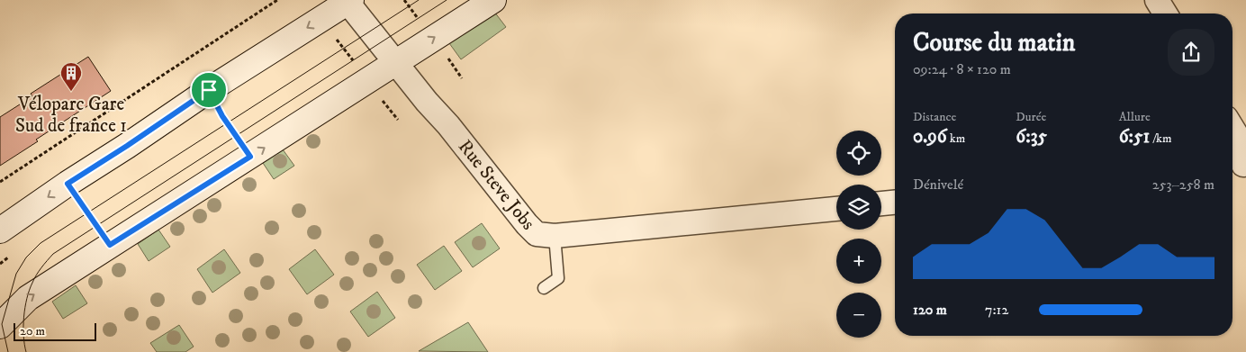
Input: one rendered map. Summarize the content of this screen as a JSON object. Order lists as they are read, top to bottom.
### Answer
{
  "streets": {
    "street": ["Rue Steve Jobs"]
  },
  "places": {
    "building": ["Véloparc Gare Sud de france 1"]
  },
  "scale_bar": "20 m",
  "page": {
    "heading": ["Course du matin", "09:24 · 8 × 120 m"],
    "stats": [
      ["Distance", "0.96 km"],
      ["Durée", "6:35"],
      ["Allure", "6:51 /km"]
    ],
    "map_buttons": ["+", "−"],
    "chart": ["Dénivelé", "253–258 m"],
    "list": [
      {
        "name": "120 m",
        "note": "7:12"
      }
    ],
    "scale": "20 m"
  }
}
